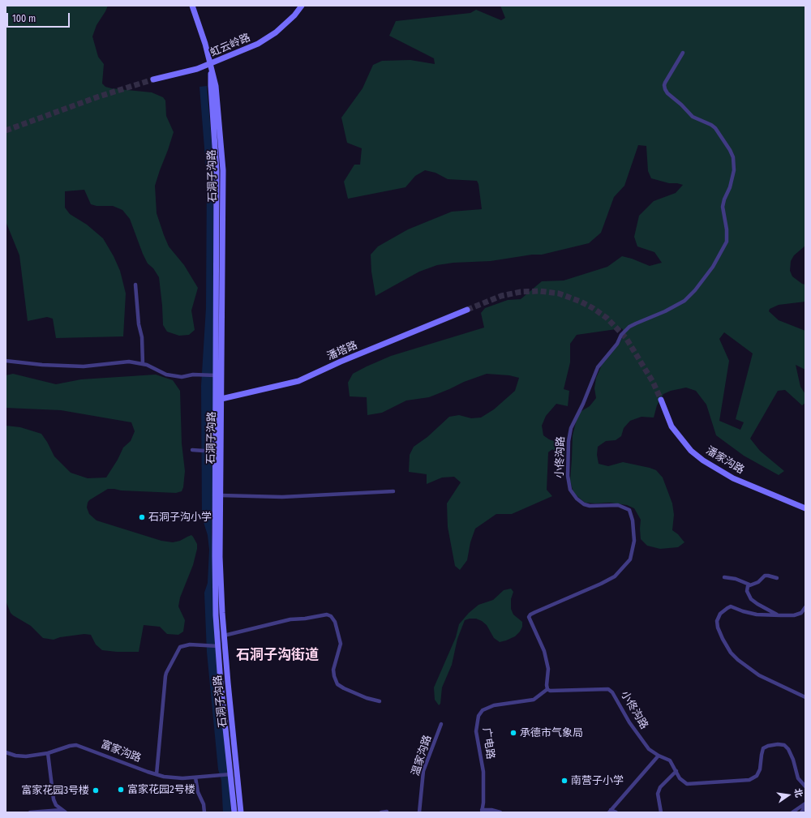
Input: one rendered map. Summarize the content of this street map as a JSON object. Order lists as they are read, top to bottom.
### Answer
{
  "streets": {
    "main road": [
      "虹云岭路",
      "石洞子沟路",
      "潘塔路",
      "潘家沟路"
    ],
    "street": [
      "小佟沟路",
      "广电路",
      "富家沟路",
      "温家沟路"
    ]
  },
  "crossings": [
    ["虹云岭路", "石洞子沟路"],
    ["石洞子沟路", "潘塔路"],
    ["石洞子沟路", "富家沟路"],
    ["小佟沟路", "广电路"]
  ],
  "districts": ["石洞子沟街道"],
  "places": [
    "石洞子沟小学",
    "承德市气象局",
    "南营子小学",
    "富家花园2号楼",
    "富家花园3号楼"
  ],
  "scale_bar": "100 m",
  "north": "right"
}
